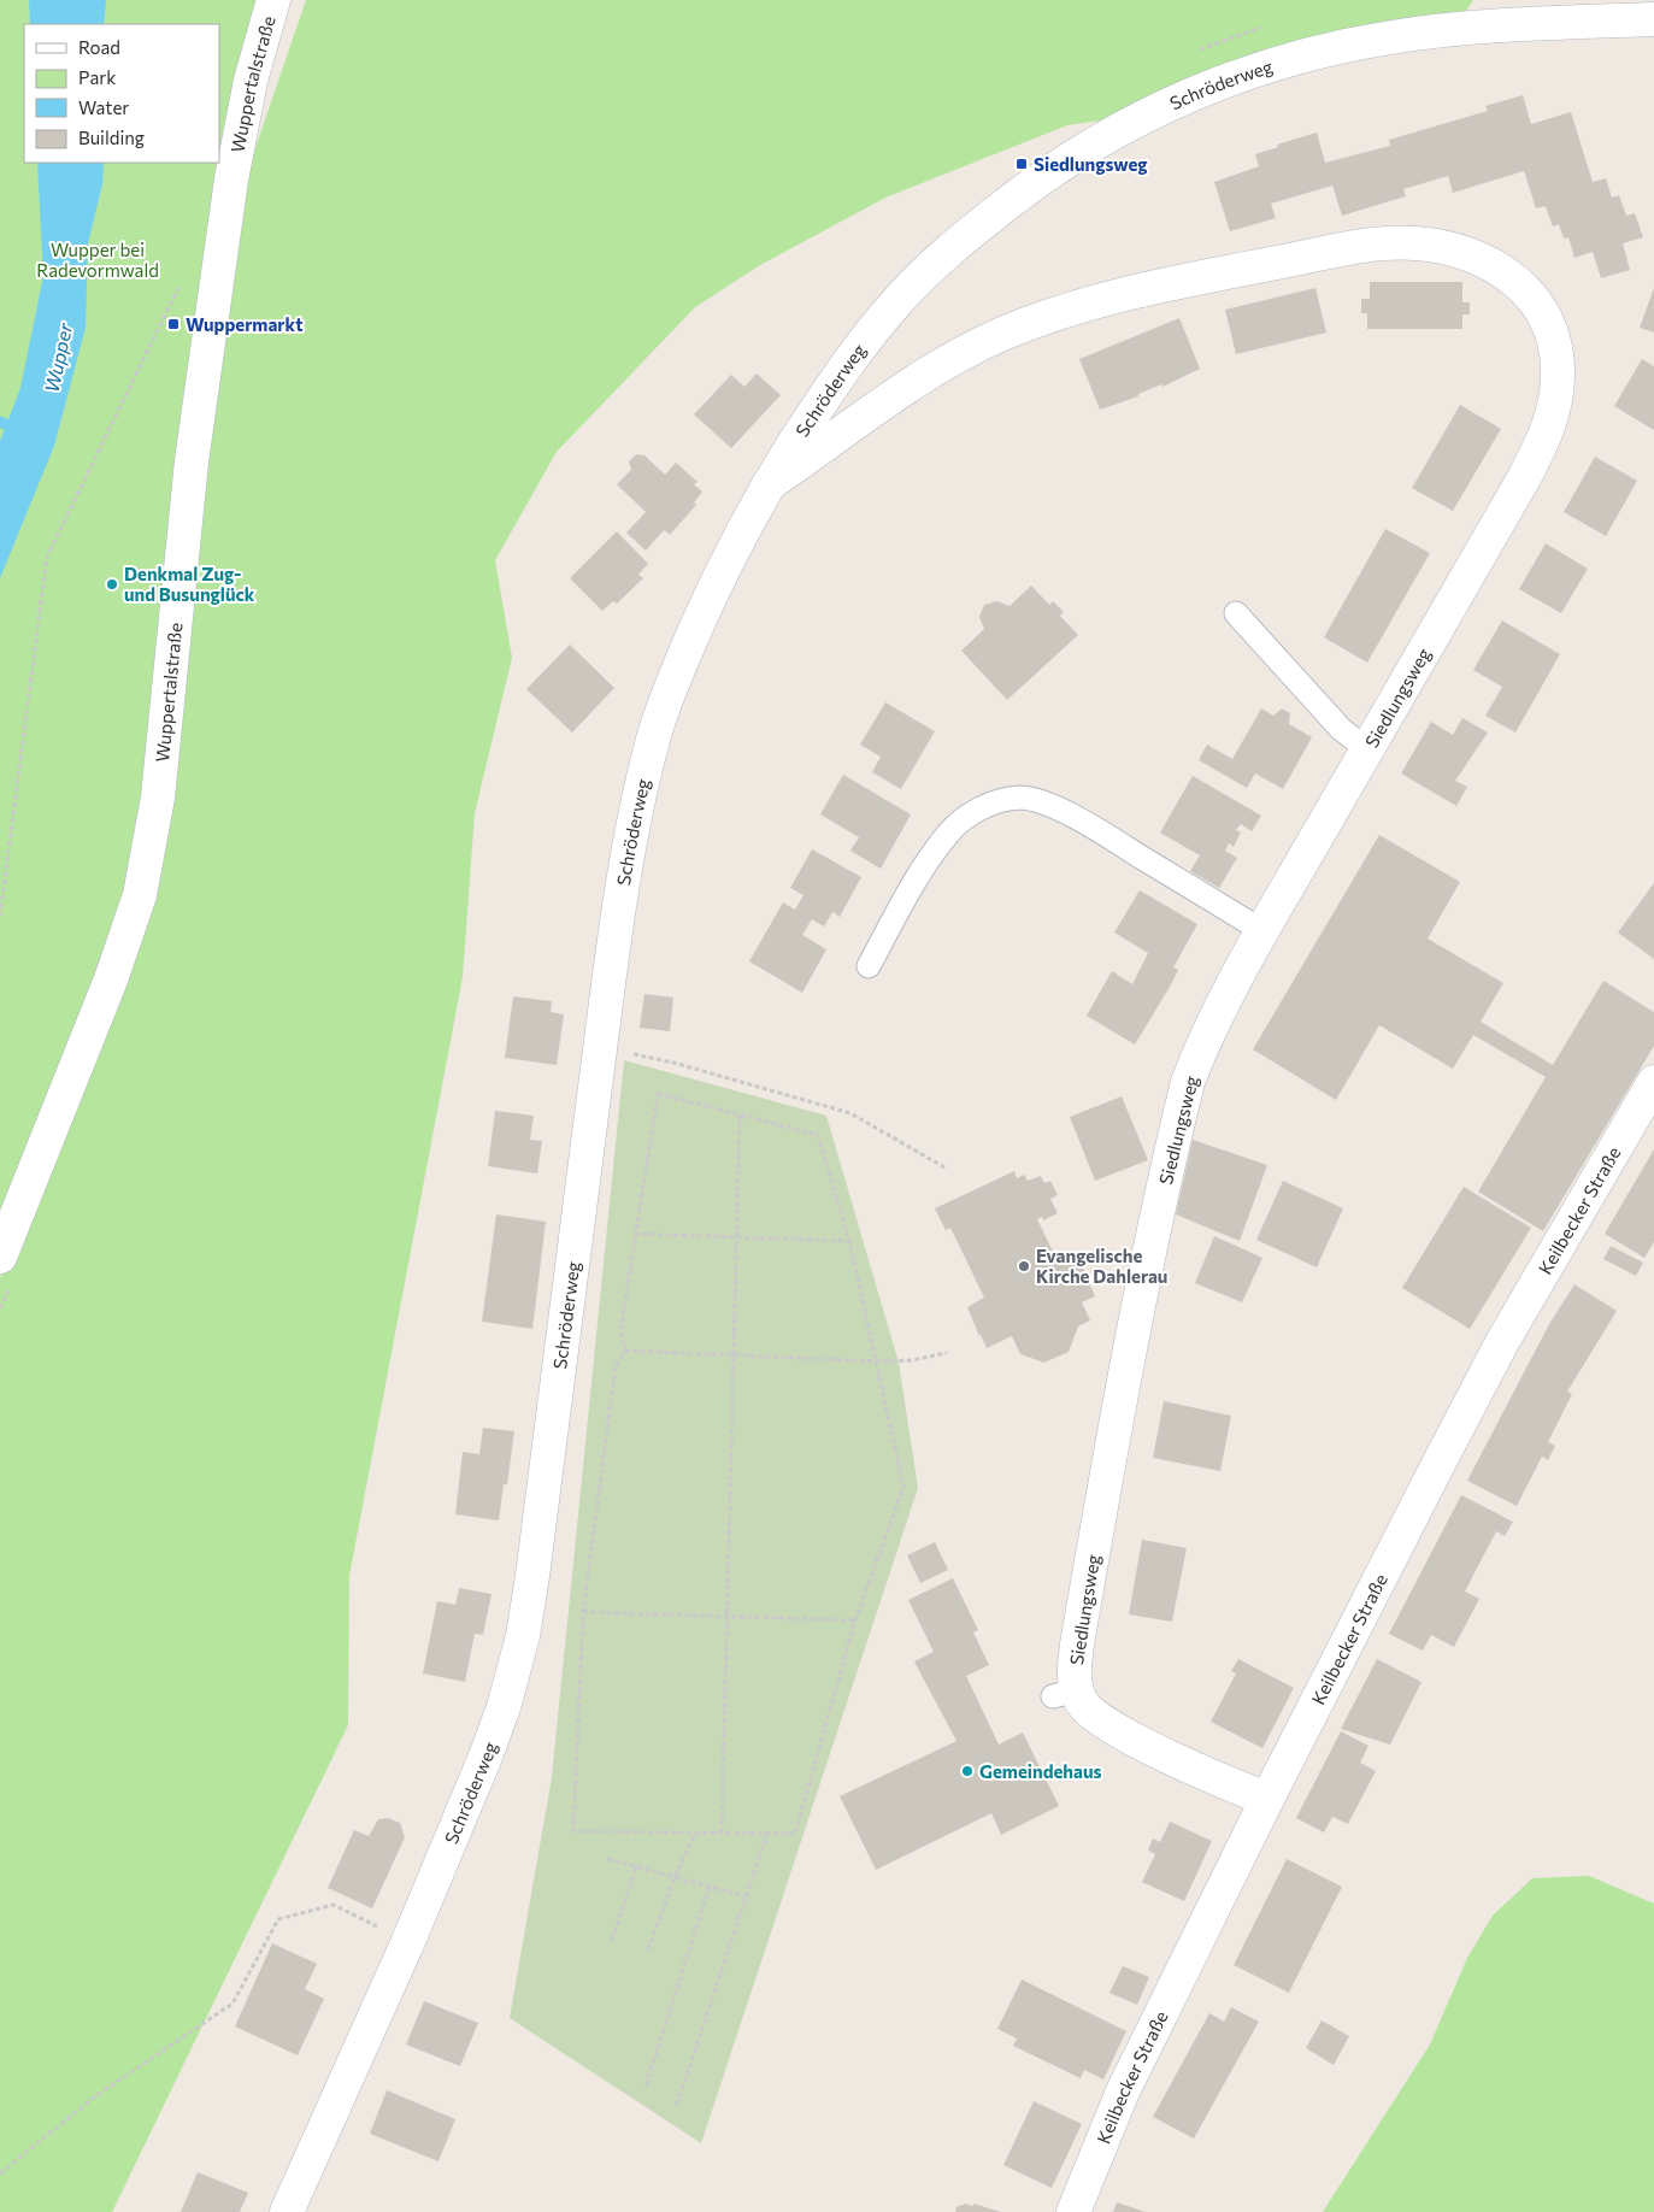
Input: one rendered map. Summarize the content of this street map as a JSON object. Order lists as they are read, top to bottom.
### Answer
{
  "streets": {
    "main road": [
      "Wuppertalstraße",
      "Schröderweg",
      "Siedlungsweg",
      "Keilbecker Straße"
    ]
  },
  "crossings": [
    ["Schröderweg", "Siedlungsweg"],
    ["Siedlungsweg", "Keilbecker Straße"]
  ],
  "water": ["Wupper"],
  "parks": ["Wupper bei Radevormwald"],
  "places": {
    "transit": ["Siedlungsweg", "Wuppermarkt"],
    "other": ["Denkmal Zug- und Busunglück", "Evangelische Kirche Dahlerau", "Gemeindehaus"]
  },
  "legend": [
    "Road",
    "Park",
    "Water",
    "Building"
  ]
}
